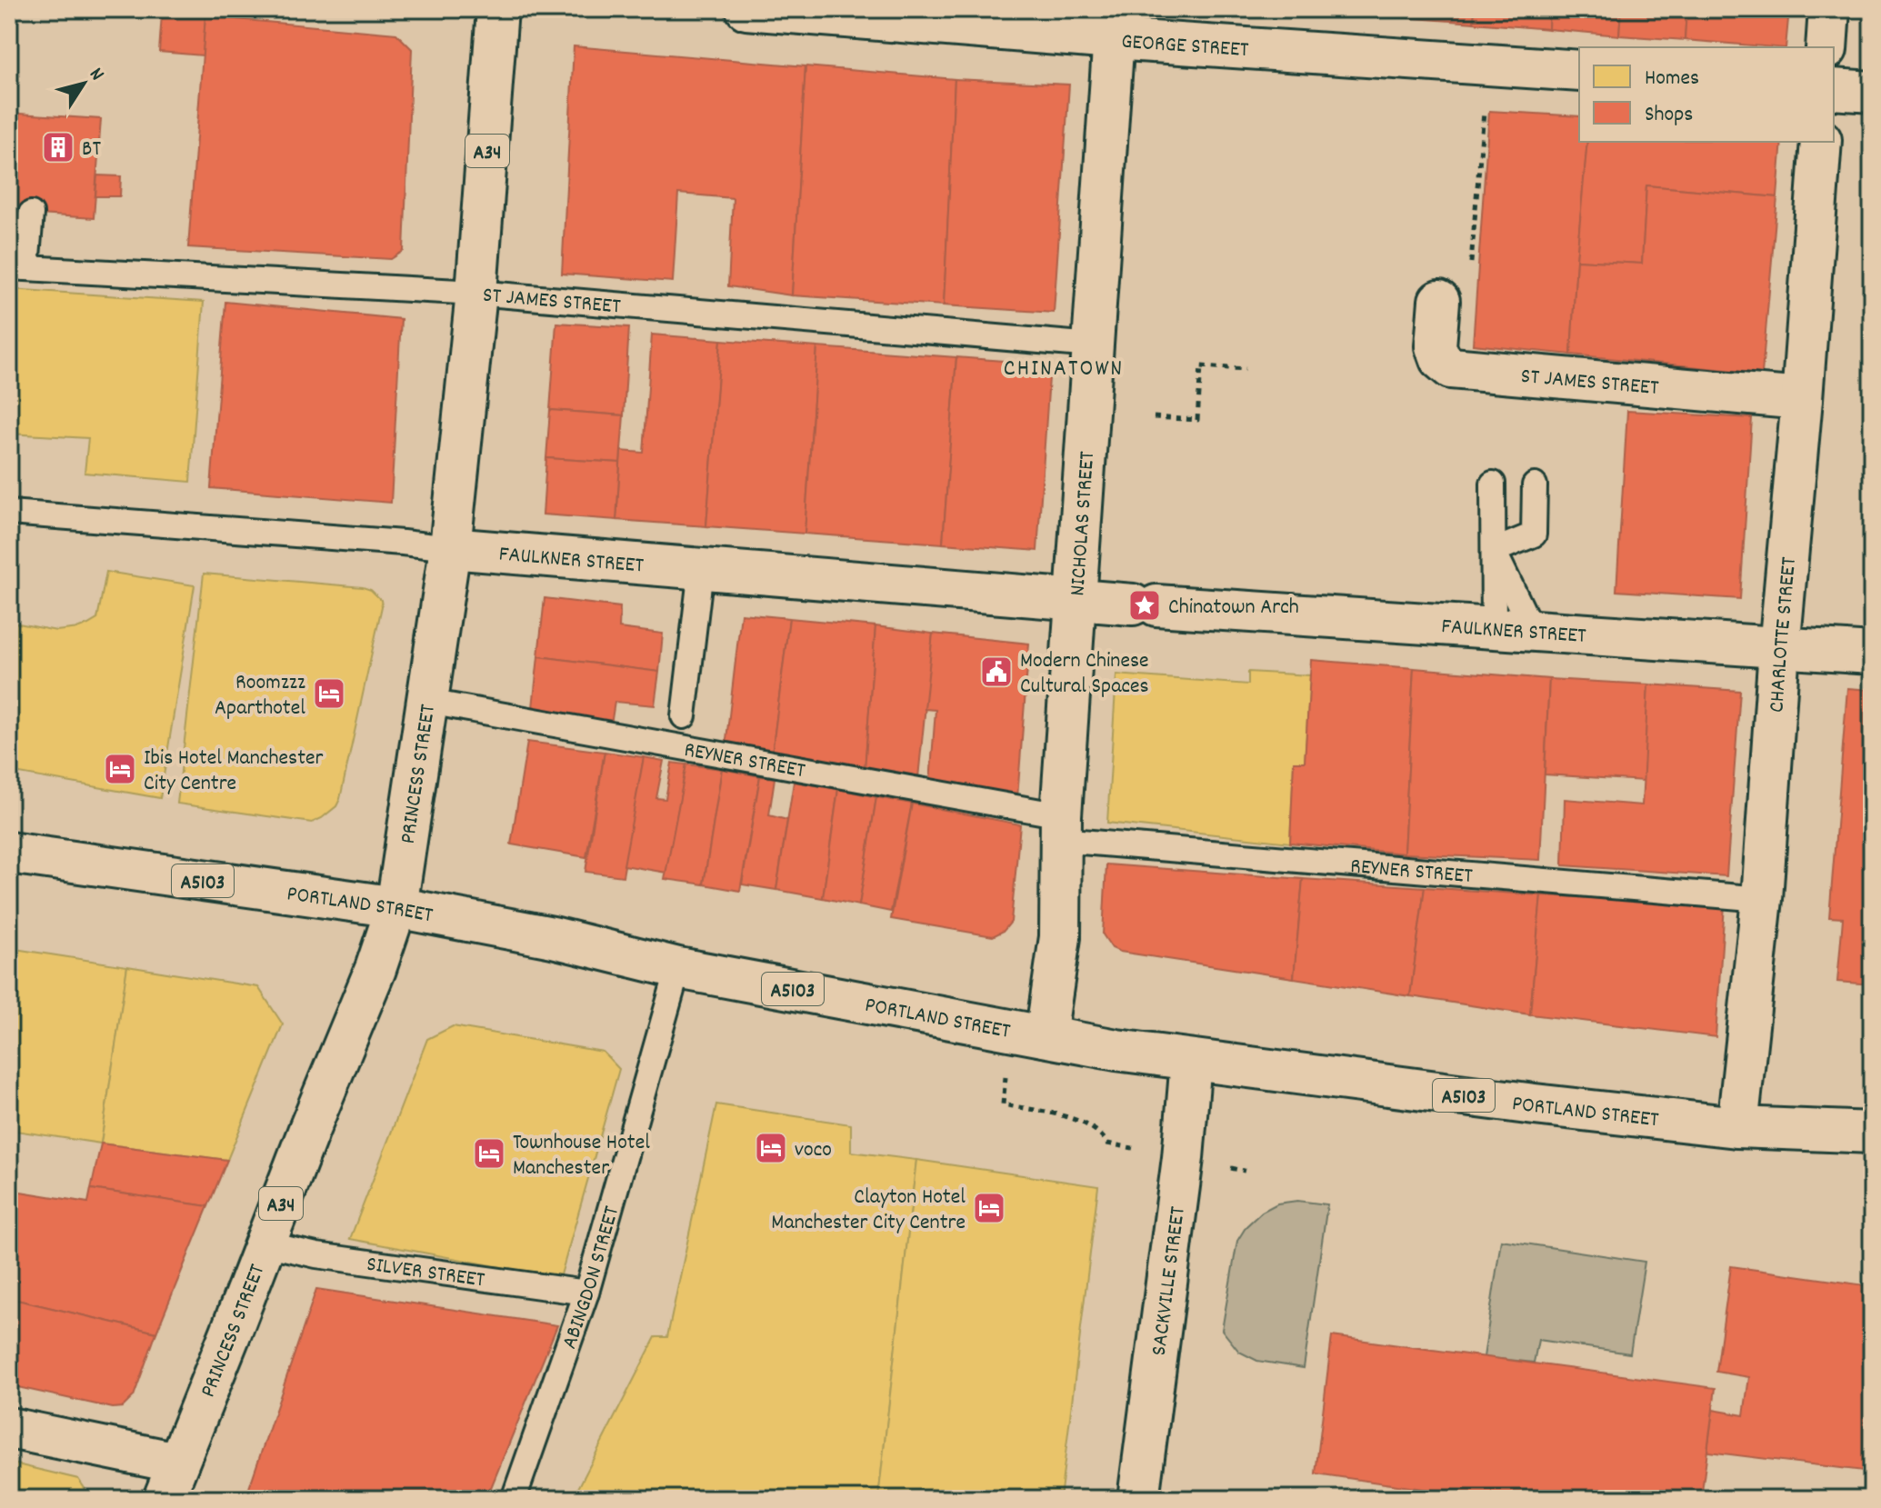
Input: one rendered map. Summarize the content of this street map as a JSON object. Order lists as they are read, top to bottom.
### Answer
{
  "streets": {
    "street": [
      "GEORGE STREET",
      "A34",
      "ST JAMES STREET",
      "NICHOLAS STREET",
      "FAULKNER STREET",
      "CHARLOTTE STREET",
      "PRINCESS STREET",
      "A5103",
      "PORTLAND STREET",
      "SACKVILLE STREET"
    ],
    "lane": ["REYNER STREET", "SILVER STREET", "ABINGDON STREET"]
  },
  "crossings": [
    ["GEORGE STREET", "NICHOLAS STREET"],
    ["ST JAMES STREET", "NICHOLAS STREET"],
    ["ST JAMES STREET", "CHARLOTTE STREET"],
    ["ST JAMES STREET", "PRINCESS STREET"],
    ["NICHOLAS STREET", "FAULKNER STREET"],
    ["NICHOLAS STREET", "REYNER STREET"],
    ["NICHOLAS STREET", "PORTLAND STREET"],
    ["FAULKNER STREET", "CHARLOTTE STREET"],
    ["FAULKNER STREET", "PRINCESS STREET"],
    ["CHARLOTTE STREET", "REYNER STREET"],
    ["CHARLOTTE STREET", "PORTLAND STREET"],
    ["REYNER STREET", "PRINCESS STREET"],
    ["PRINCESS STREET", "PORTLAND STREET"],
    ["PRINCESS STREET", "SILVER STREET"],
    ["PORTLAND STREET", "ABINGDON STREET"],
    ["PORTLAND STREET", "SACKVILLE STREET"],
    ["SILVER STREET", "ABINGDON STREET"]
  ],
  "districts": ["CHINATOWN"],
  "places": {
    "building": ["BT"],
    "place": ["Chinatown Arch"],
    "public building": ["Modern Chinese Cultural Spaces"],
    "hotel": [
      "Roomzzz Aparthotel",
      "Ibis Hotel Manchester City Centre",
      "voco",
      "Townhouse Hotel Manchester",
      "Clayton Hotel Manchester City Centre"
    ]
  },
  "legend": ["Homes", "Shops"],
  "north": "top right"
}
